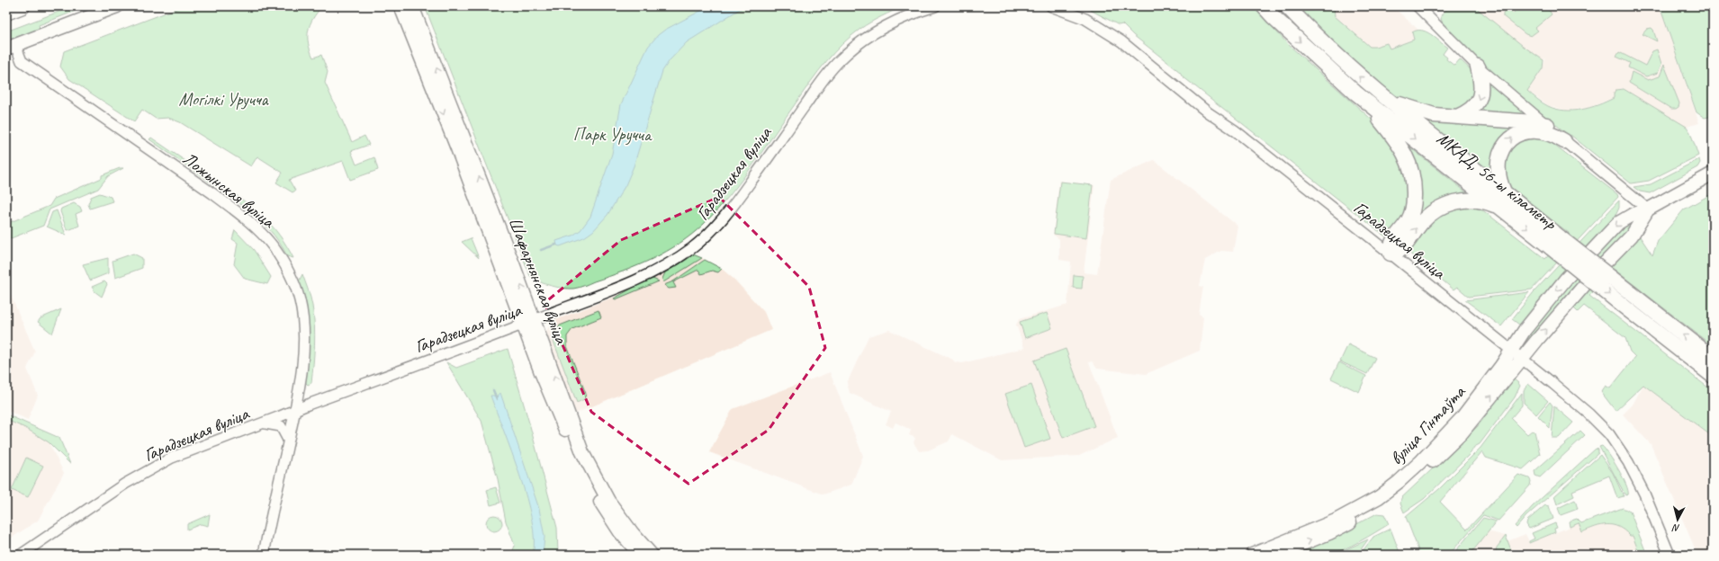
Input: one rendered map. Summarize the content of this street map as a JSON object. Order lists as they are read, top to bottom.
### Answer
{
  "streets": {
    "highway": ["МКАД, 56-ы кіламетр"],
    "main road": ["Шафарнянская вуліца", "вуліца Гінтаўта"],
    "street": ["Гарадзецкая вуліца", "Ложынская вуліца"]
  },
  "crossings": [
    ["Гарадзецкая вуліца", "Ложынская вуліца"],
    ["Гарадзецкая вуліца", "Шафарнянская вуліца"],
    ["Гарадзецкая вуліца", "вуліца Гінтаўта"]
  ],
  "parks": ["Могілкі Уручча", "Парк Уручча"],
  "north": "bottom"
}
